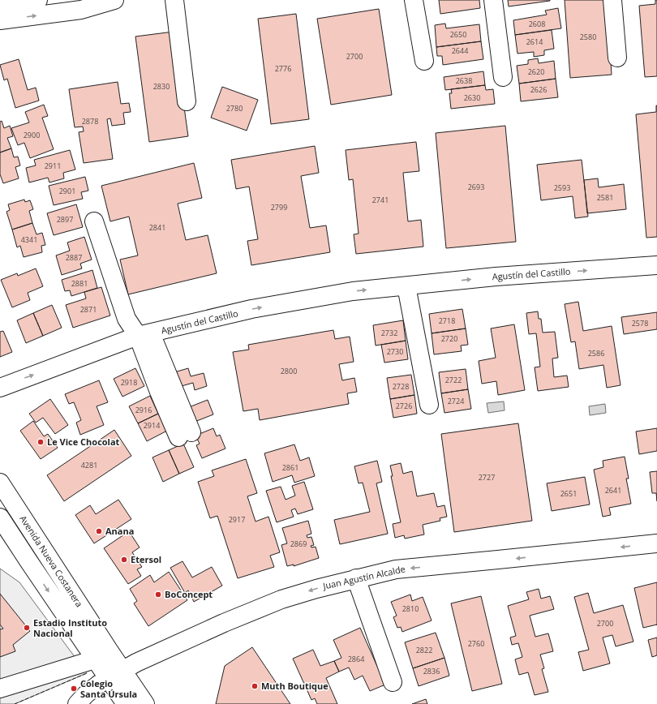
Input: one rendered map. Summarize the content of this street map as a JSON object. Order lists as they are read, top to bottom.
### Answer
{
  "streets": {
    "street": ["Agustín del Castillo", "Avenida Nueva Costanera", "Juan Agustín Alcalde"]
  },
  "crossings": [
    ["Avenida Nueva Costanera", "Juan Agustín Alcalde"]
  ],
  "one_way": ["Agustín del Castillo", "Juan Agustín Alcalde"],
  "places": [
    "Le Vice Chocolat",
    "Anana",
    "Etersol",
    "BoConcept",
    "Estadio Instituto Nacional",
    "Muth Boutique",
    "Colegio Santa Úrsula"
  ],
  "house_numbers": [
    "2608",
    "2650",
    "2580",
    "2614",
    "2644",
    "2700",
    "2776",
    "2620",
    "2638",
    "2830",
    "2626",
    "2630",
    "2780",
    "2878",
    "2900",
    "2911",
    "2693",
    "2593",
    "2901",
    "2581",
    "2741",
    "2799",
    "2897",
    "2841",
    "4341",
    "2887",
    "2881",
    "2871",
    "2718",
    "2578",
    "2732",
    "2720",
    "2730",
    "2586",
    "2800",
    "2722",
    "2918",
    "2728",
    "2724",
    "2726",
    "2916",
    "2914",
    "4281",
    "2861",
    "2727",
    "2641",
    "2651",
    "2917",
    "2869",
    "2810",
    "2700",
    "2760",
    "2822",
    "2864",
    "2836"
  ]
}
